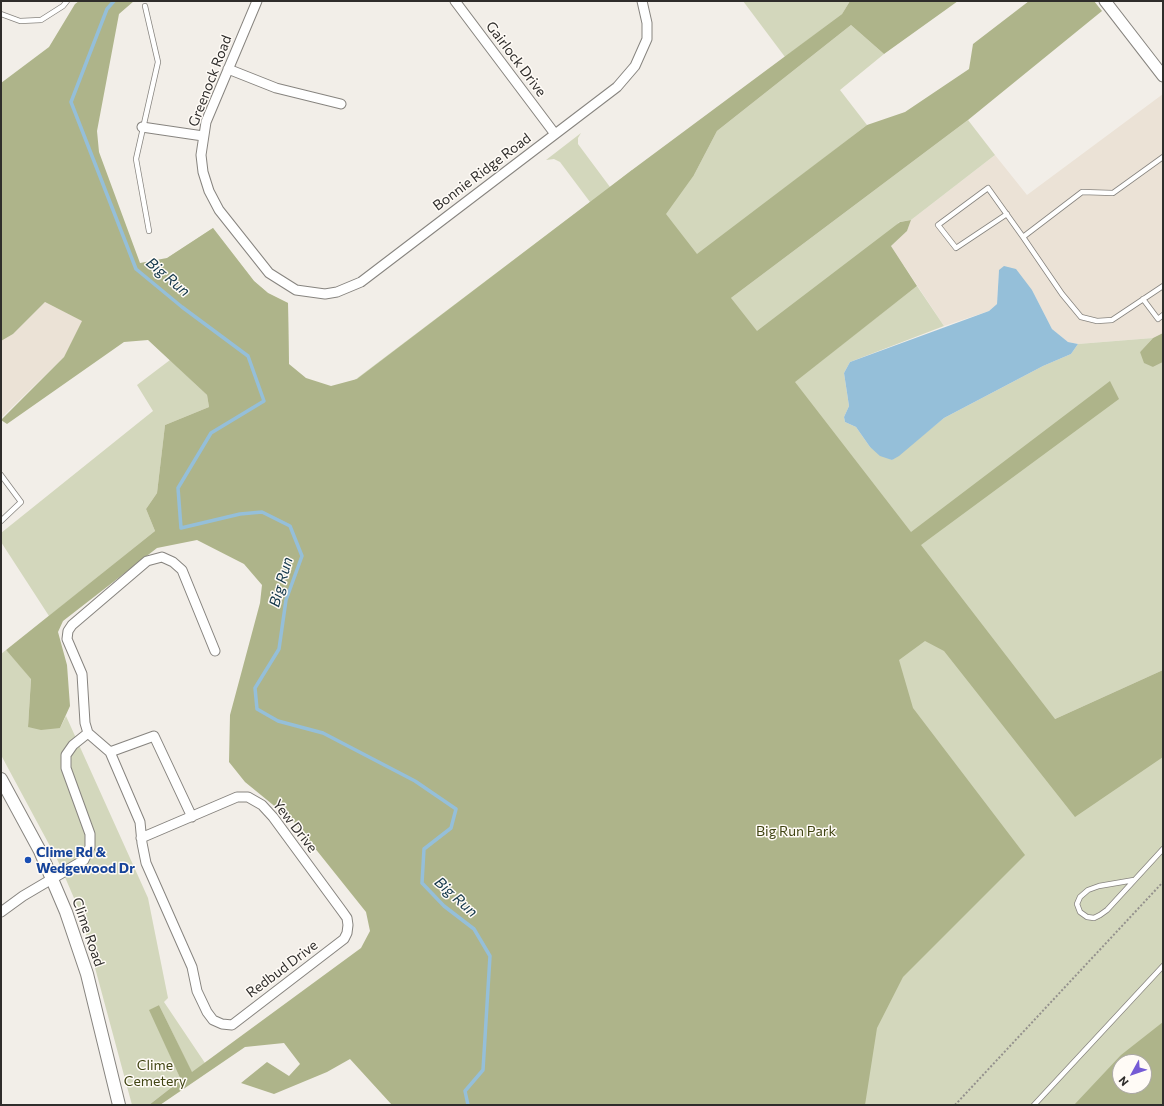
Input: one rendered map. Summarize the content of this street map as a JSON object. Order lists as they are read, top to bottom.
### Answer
{
  "streets": {
    "main road": ["Clime Road"],
    "street": [
      "Gairlock Drive",
      "Greenock Road",
      "Bonnie Ridge Road",
      "Yew Drive",
      "Redbud Drive"
    ]
  },
  "crossings": [
    ["Gairlock Drive", "Bonnie Ridge Road"],
    ["Greenock Road", "Bonnie Ridge Road"],
    ["Yew Drive", "Redbud Drive"]
  ],
  "water": ["Big Run"],
  "parks": ["Big Run Park", "Clime Cemetery"],
  "places": ["Clime Rd & Wedgewood Dr"],
  "north": "bottom left"
}
